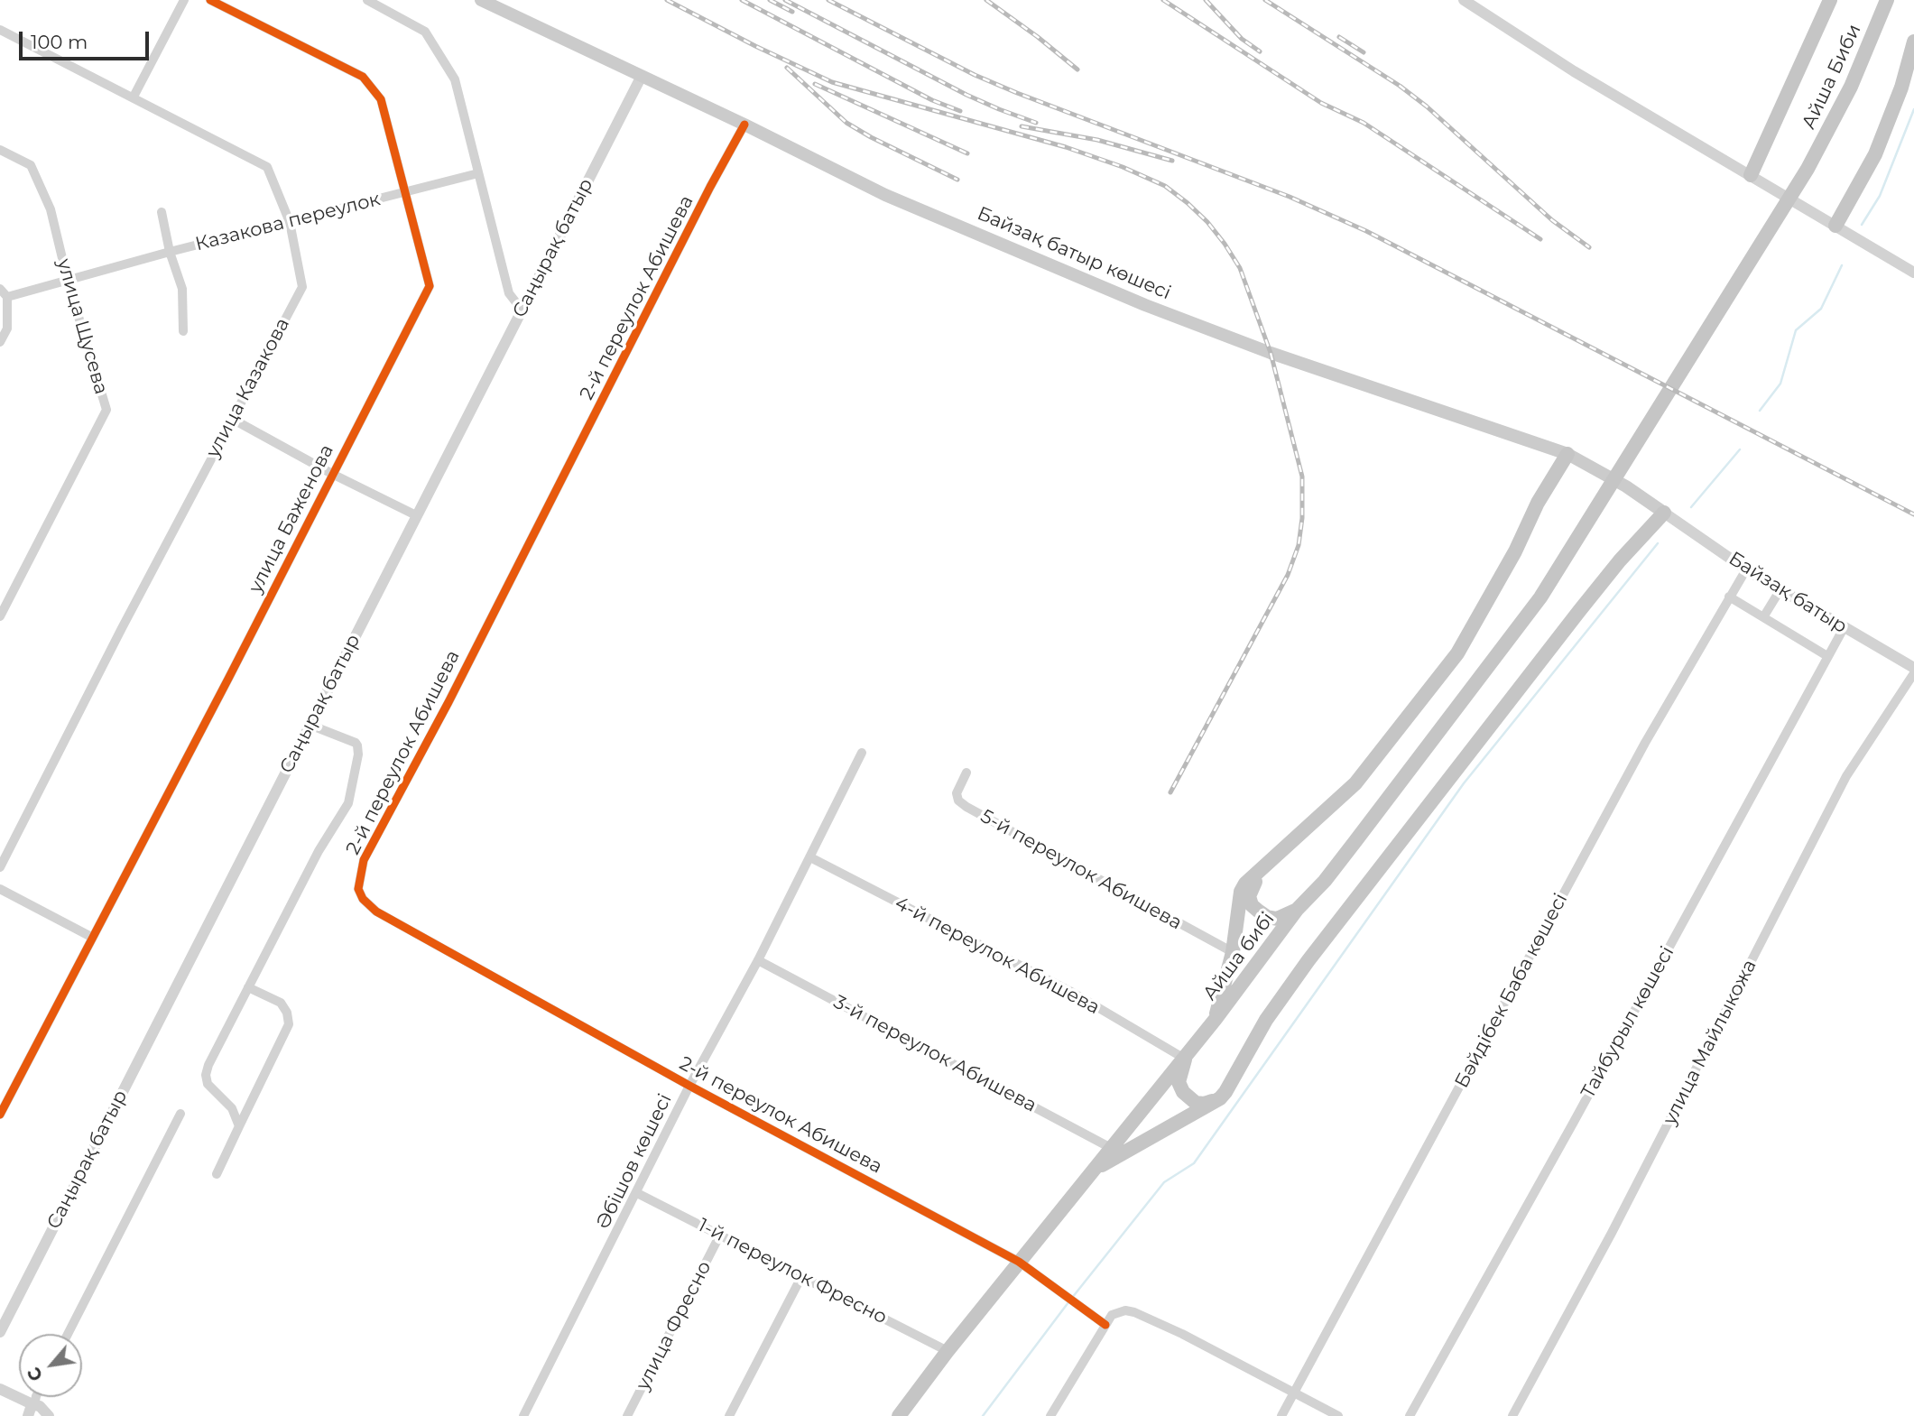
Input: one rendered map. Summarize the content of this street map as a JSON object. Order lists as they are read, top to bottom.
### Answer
{
  "streets": {
    "main road": ["Айша Биби", "Байзақ батыр көшесі", "Айша бибі"],
    "street": [
      "Казакова переулок",
      "Саңырақ батыр",
      "2-й переулок Абишева",
      "улица Щусева",
      "улица Казакова",
      "улица Баженова",
      "Байзақ батыр",
      "5-й переулок Абишева",
      "4-й переулок Абишева",
      "Бәйдібек Баба көшесі",
      "Тайбурыл көшесі",
      "улица Майлыкожа",
      "3-й переулок Абишева",
      "Әбішов көшесі",
      "1-й переулок Фресно",
      "улица Фресно"
    ]
  },
  "crossings": [
    ["Айша Биби", "Айша бибі"],
    ["Казакова переулок", "улица Щусева"],
    ["Казакова переулок", "улица Казакова"],
    ["Казакова переулок", "улица Баженова"],
    ["Саңырақ батыр", "Байзақ батыр көшесі"],
    ["Байзақ батыр көшесі", "2-й переулок Абишева"],
    ["Байзақ батыр көшесі", "Байзақ батыр"],
    ["2-й переулок Абишева", "Айша бибі"],
    ["2-й переулок Абишева", "Әбішов көшесі"],
    ["Байзақ батыр", "Бәйдібек Баба көшесі"],
    ["Байзақ батыр", "Тайбурыл көшесі"],
    ["4-й переулок Абишева", "Айша бибі"],
    ["4-й переулок Абишева", "Әбішов көшесі"],
    ["Айша бибі", "3-й переулок Абишева"],
    ["Айша бибі", "1-й переулок Фресно"],
    ["3-й переулок Абишева", "Әбішов көшесі"],
    ["Әбішов көшесі", "1-й переулок Фресно"],
    ["1-й переулок Фресно", "улица Фресно"]
  ],
  "scale_bar": "100 m",
  "north": "bottom left"
}
